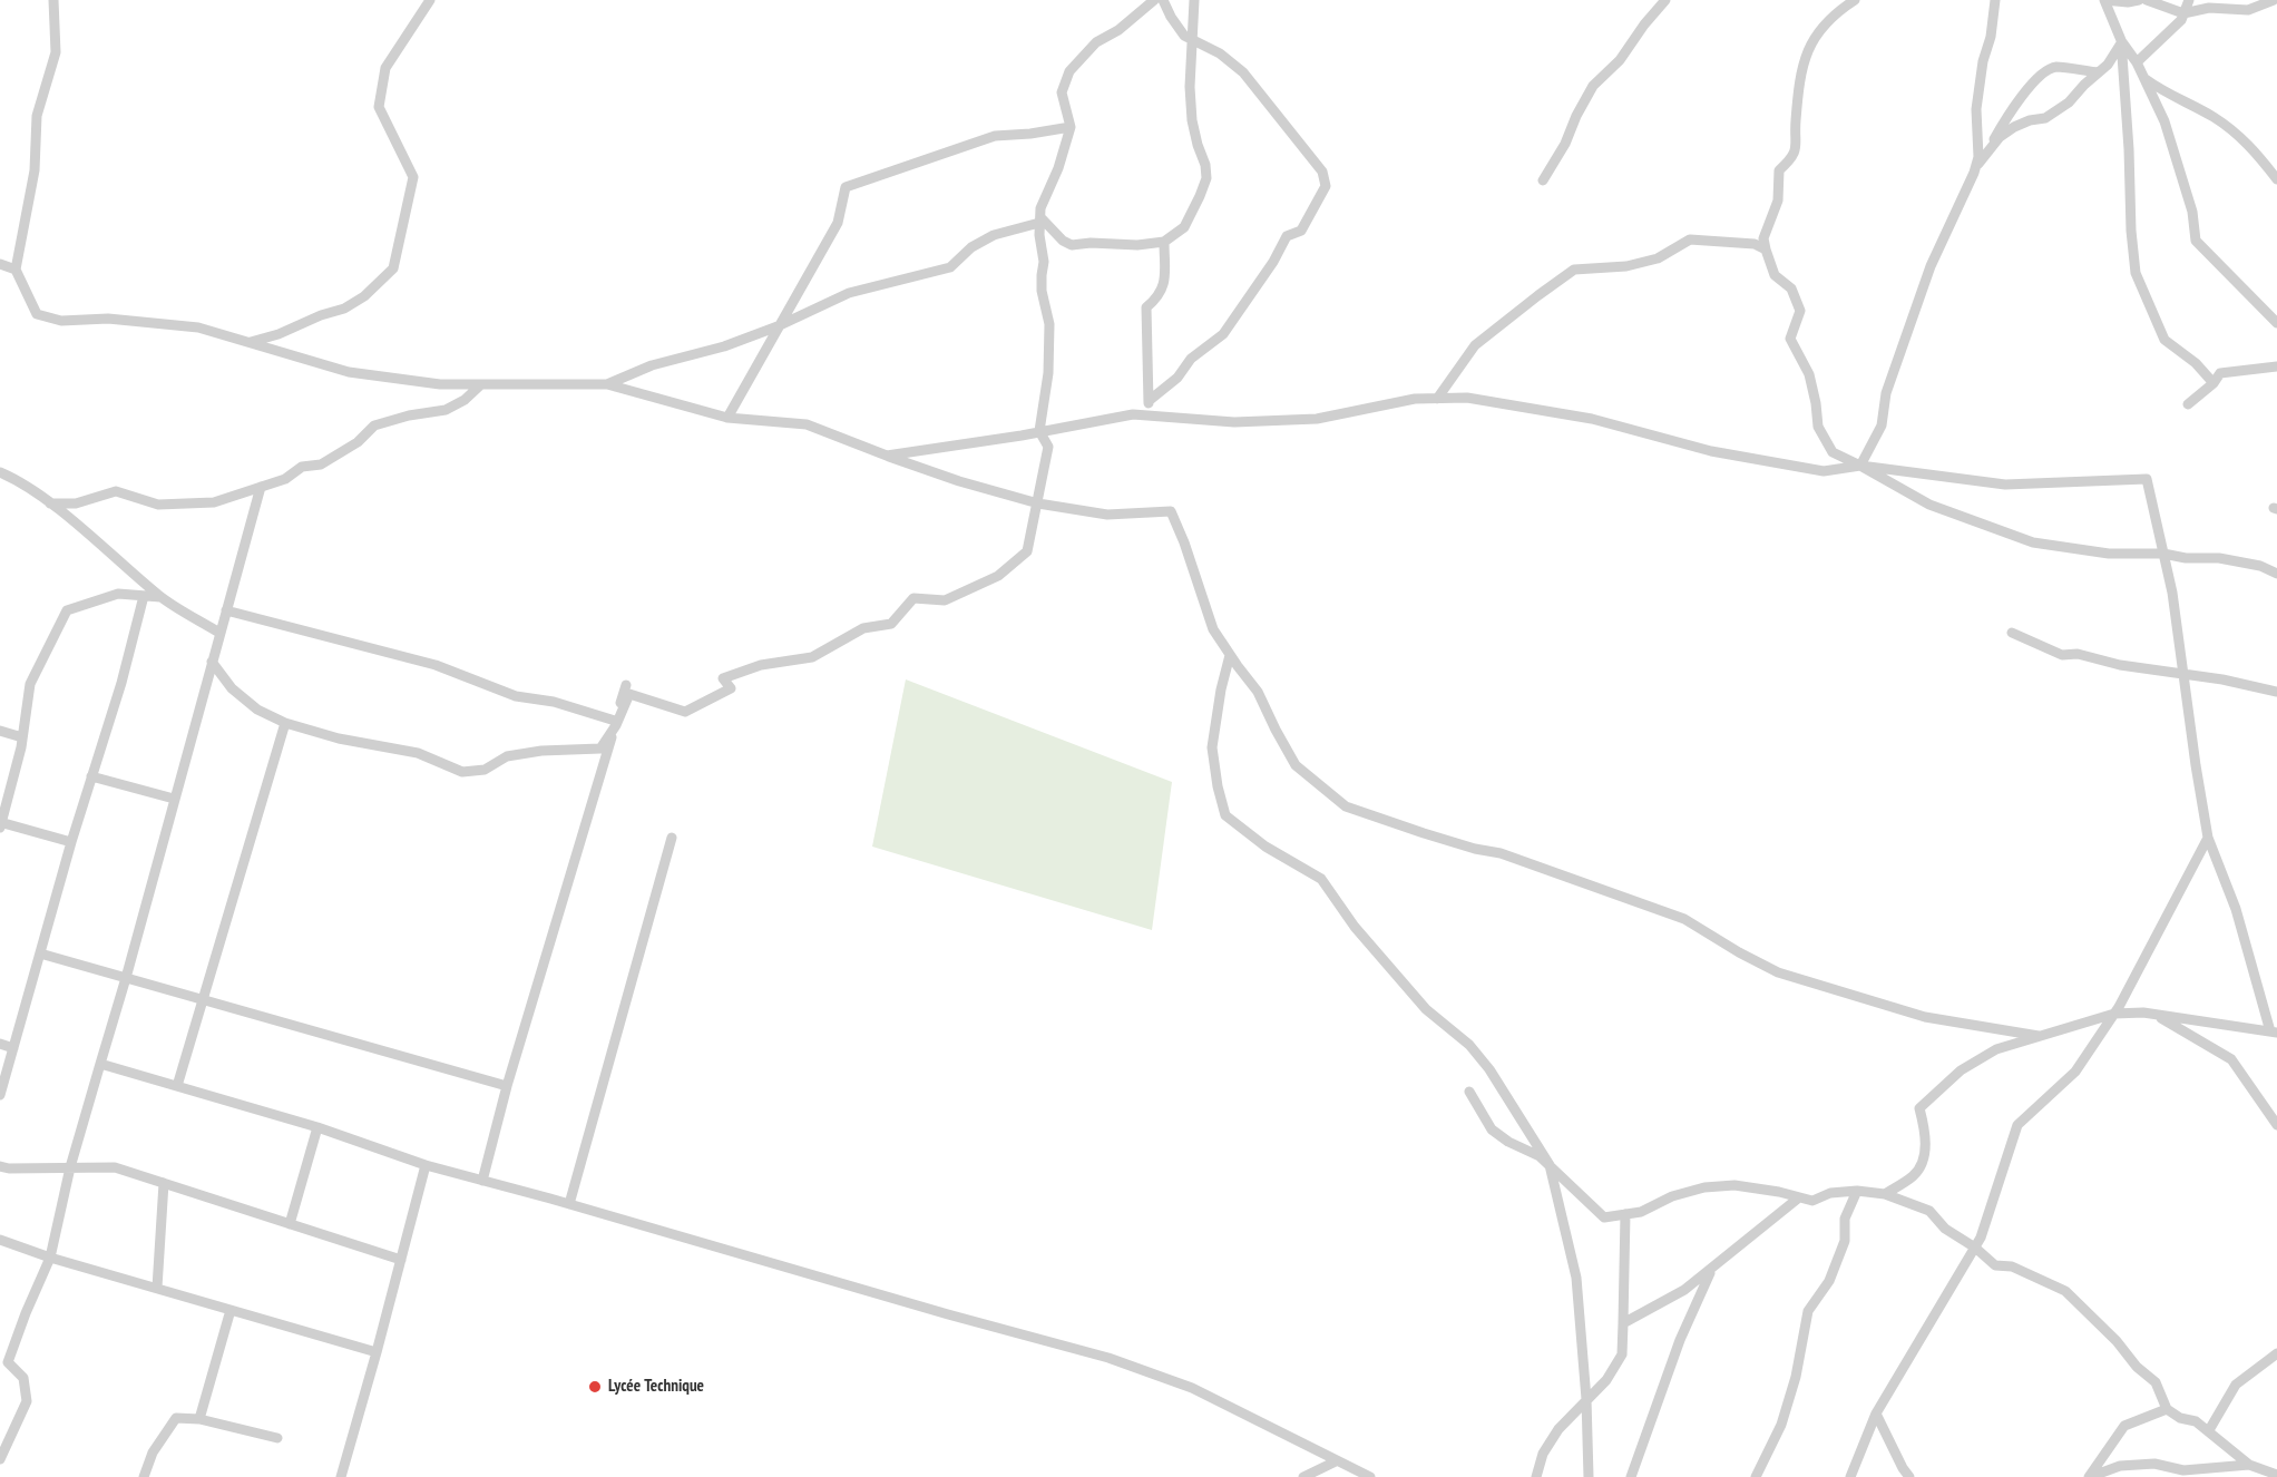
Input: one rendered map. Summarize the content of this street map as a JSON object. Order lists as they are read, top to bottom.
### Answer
{
  "places": ["Lycée Technique"]
}
